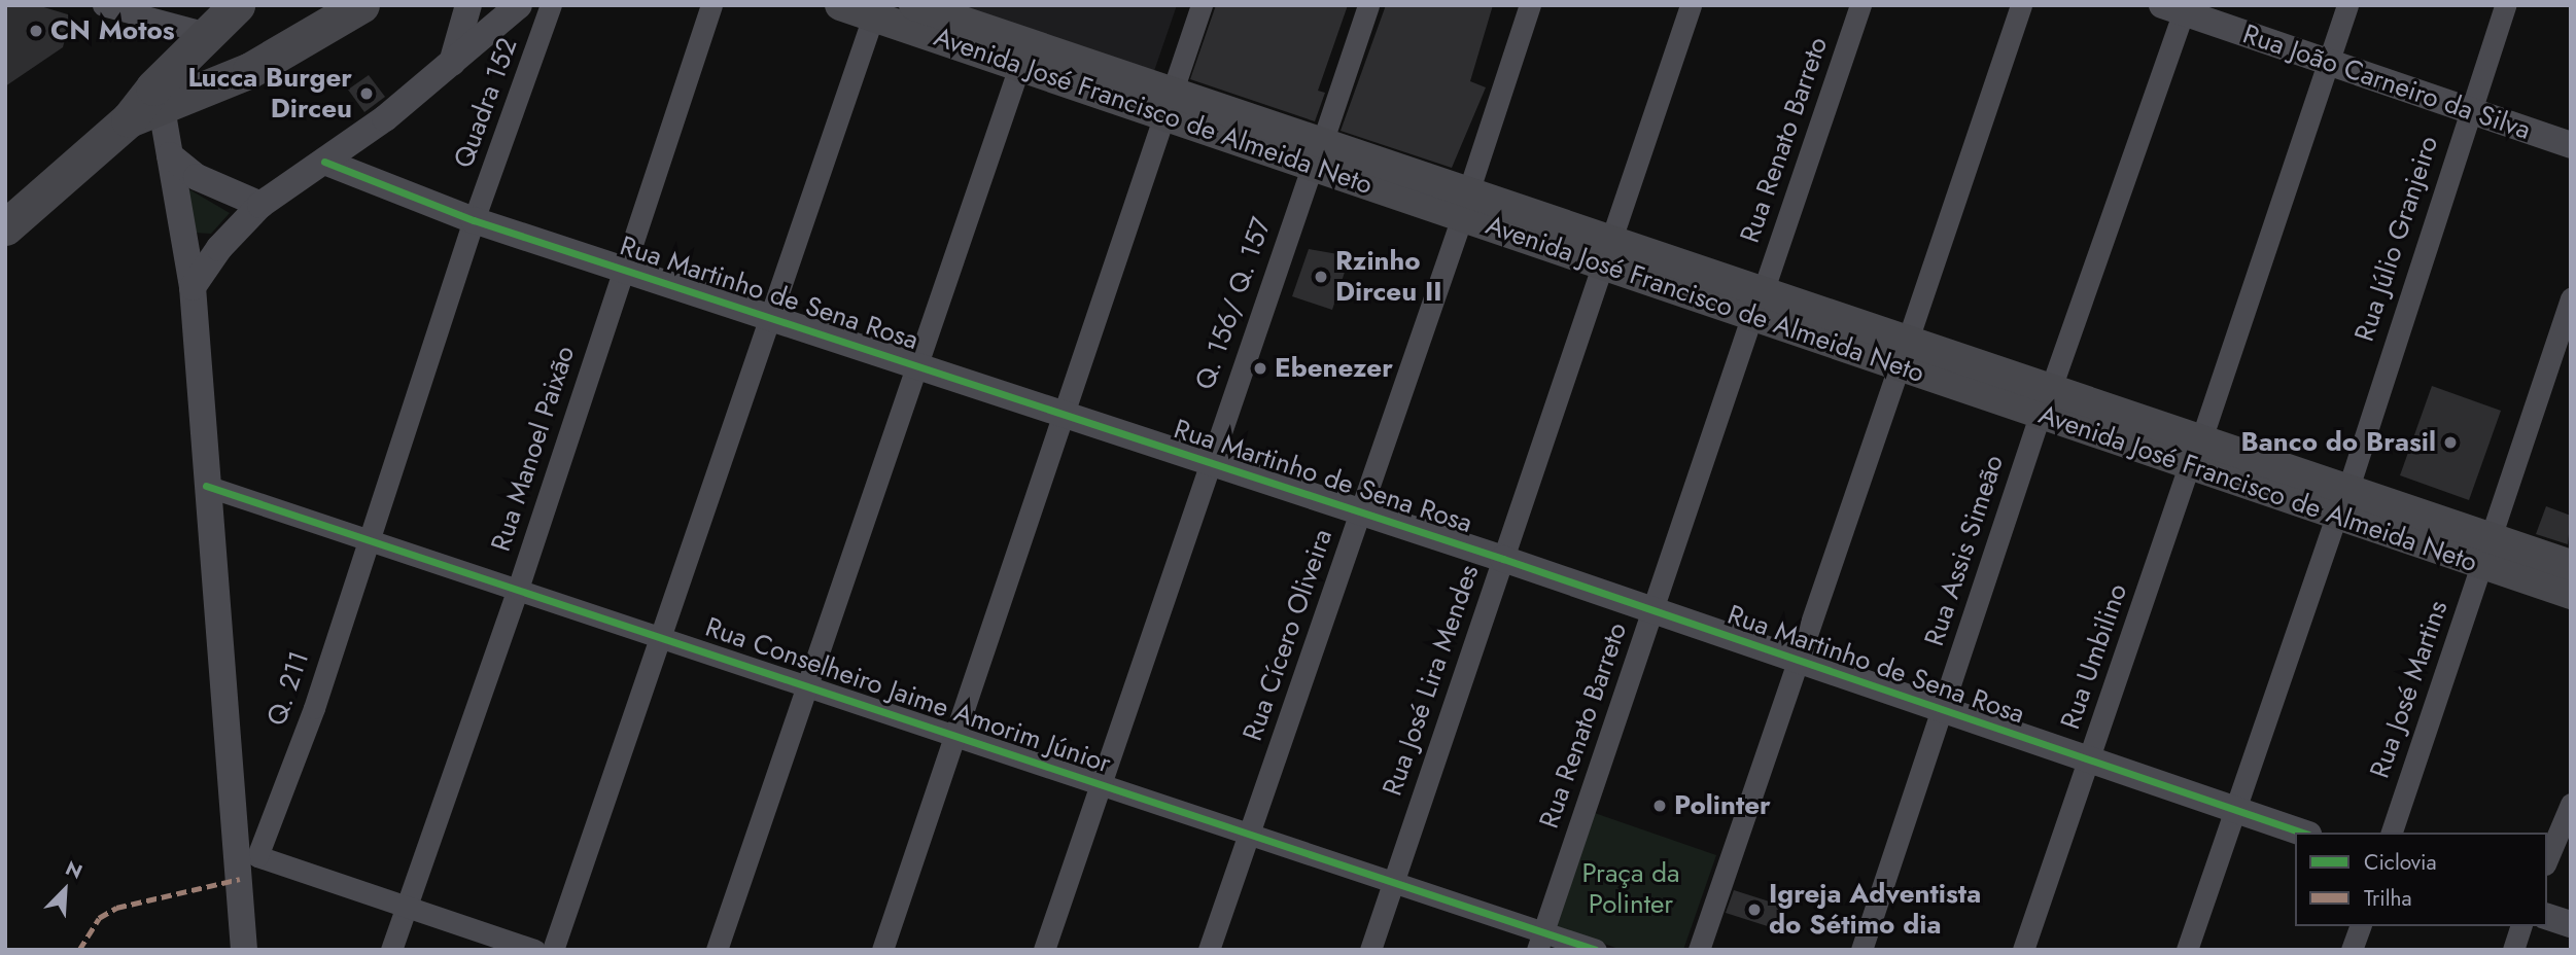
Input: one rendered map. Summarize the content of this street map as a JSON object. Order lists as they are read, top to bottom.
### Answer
{
  "streets": {
    "main road": ["Avenida José Francisco de Almeida Neto"],
    "street": [
      "Rua João Carneiro da Silva",
      "Quadra 152",
      "Rua Renato Barreto",
      "Rua Júlio Granjeiro",
      "Rua Martinho de Sena Rosa",
      "Q. 156/ Q. 157",
      "Rua Manoel Paixão",
      "Rua Assis Simeão",
      "Rua Cícero Oliveira",
      "Rua Umbilino",
      "Rua José Lira Mendes",
      "Q. 211",
      "Rua José Martins",
      "Rua Conselheiro Jaime Amorim Júnior"
    ]
  },
  "crossings": [
    ["Rua João Carneiro da Silva", "Rua Júlio Granjeiro"],
    ["Rua João Carneiro da Silva", "Rua Assis Simeão"],
    ["Rua João Carneiro da Silva", "Rua Umbilino"],
    ["Quadra 152", "Rua Martinho de Sena Rosa"],
    ["Quadra 152", "Q. 211"],
    ["Quadra 152", "Rua Conselheiro Jaime Amorim Júnior"],
    ["Avenida José Francisco de Almeida Neto", "Rua Renato Barreto"],
    ["Avenida José Francisco de Almeida Neto", "Rua Júlio Granjeiro"],
    ["Avenida José Francisco de Almeida Neto", "Q. 156/ Q. 157"],
    ["Avenida José Francisco de Almeida Neto", "Rua Assis Simeão"],
    ["Avenida José Francisco de Almeida Neto", "Rua Cícero Oliveira"],
    ["Avenida José Francisco de Almeida Neto", "Rua Umbilino"],
    ["Avenida José Francisco de Almeida Neto", "Rua José Lira Mendes"],
    ["Avenida José Francisco de Almeida Neto", "Rua José Martins"],
    ["Rua Renato Barreto", "Rua Martinho de Sena Rosa"],
    ["Rua Renato Barreto", "Rua Conselheiro Jaime Amorim Júnior"],
    ["Rua Júlio Granjeiro", "Rua Martinho de Sena Rosa"],
    ["Rua Martinho de Sena Rosa", "Q. 156/ Q. 157"],
    ["Rua Martinho de Sena Rosa", "Rua Manoel Paixão"],
    ["Rua Martinho de Sena Rosa", "Rua Assis Simeão"],
    ["Rua Martinho de Sena Rosa", "Rua Cícero Oliveira"],
    ["Rua Martinho de Sena Rosa", "Rua Umbilino"],
    ["Rua Martinho de Sena Rosa", "Rua José Lira Mendes"],
    ["Q. 156/ Q. 157", "Rua Conselheiro Jaime Amorim Júnior"],
    ["Rua Manoel Paixão", "Rua Conselheiro Jaime Amorim Júnior"],
    ["Rua Cícero Oliveira", "Rua Conselheiro Jaime Amorim Júnior"],
    ["Rua José Lira Mendes", "Rua Conselheiro Jaime Amorim Júnior"],
    ["Q. 211", "Rua Conselheiro Jaime Amorim Júnior"]
  ],
  "parks": ["Praça da Polinter"],
  "places": [
    "CN Motos",
    "Lucca Burger Dirceu",
    "Rzinho Dirceu II",
    "Ebenezer",
    "Banco do Brasil",
    "Polinter",
    "Igreja Adventista do Sétimo dia"
  ],
  "legend": ["Ciclovia", "Trilha"],
  "north": "top right"
}
